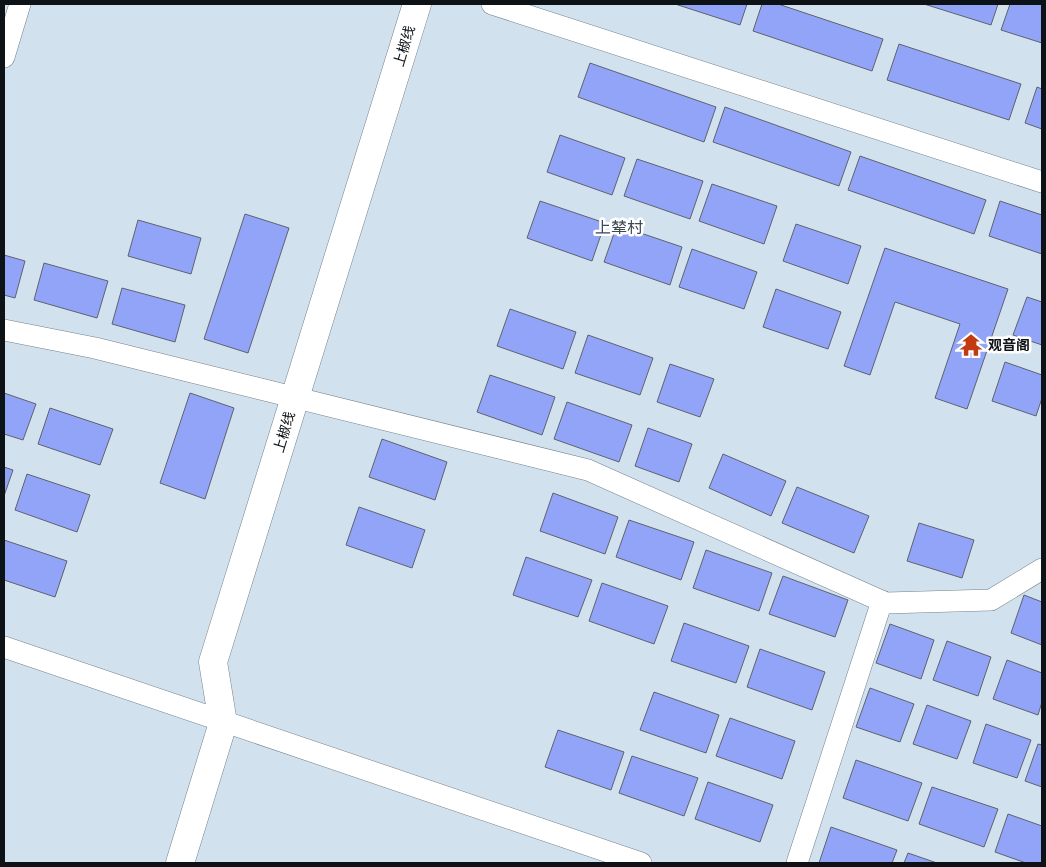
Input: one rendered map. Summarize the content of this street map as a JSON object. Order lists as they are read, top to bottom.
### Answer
{
  "streets": {
    "main road": ["上椒线"]
  },
  "districts": ["上辇村"],
  "places": {
    "temple": ["观音阁"]
  }
}
